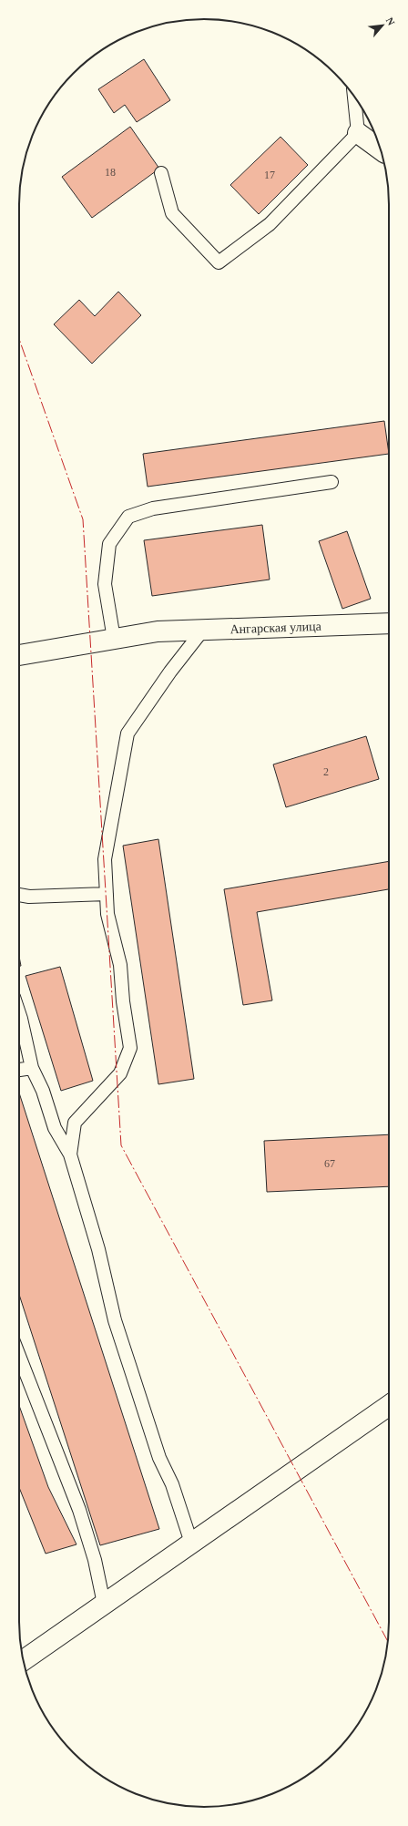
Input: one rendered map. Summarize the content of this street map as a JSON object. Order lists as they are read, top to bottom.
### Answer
{
  "streets": {
    "street": ["Ангарская улица"]
  },
  "house_numbers": [
    "18",
    "17",
    "2",
    "67"
  ],
  "north": "top right"
}
